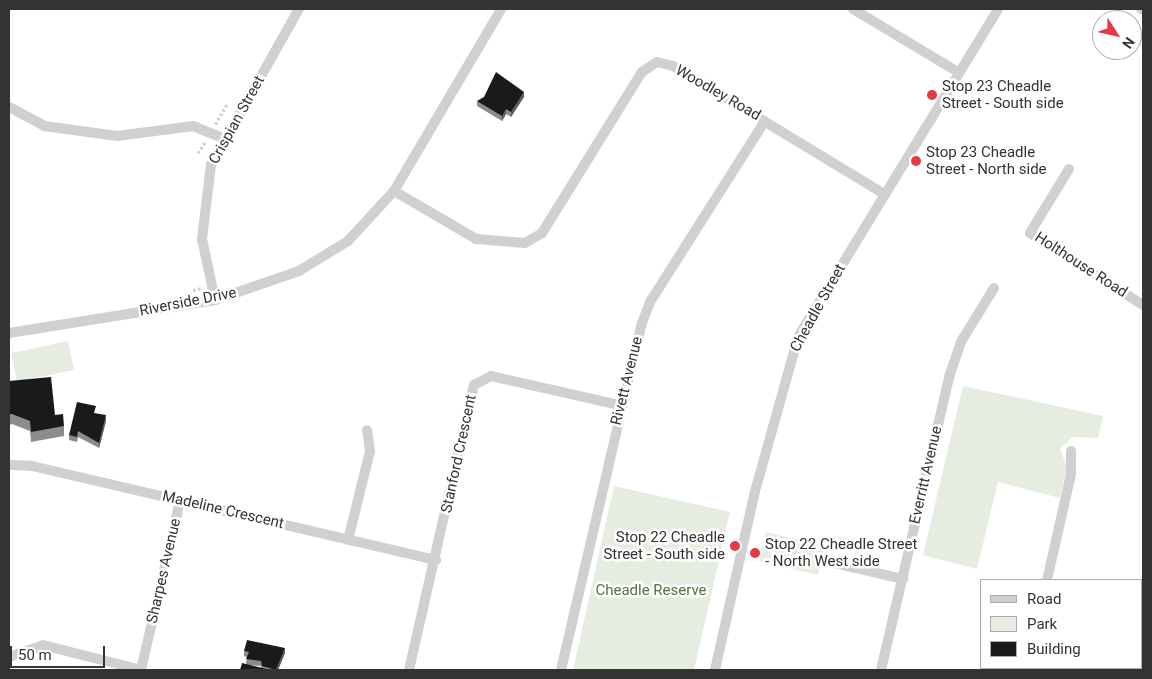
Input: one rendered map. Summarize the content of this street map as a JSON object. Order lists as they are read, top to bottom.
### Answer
{
  "streets": {
    "street": [
      "Woodley Road",
      "Crispian Street",
      "Holthouse Road",
      "Riverside Drive",
      "Cheadle Street",
      "Rivett Avenue",
      "Stanford Crescent",
      "Everritt Avenue",
      "Madeline Crescent",
      "Sharpes Avenue"
    ]
  },
  "crossings": [
    ["Woodley Road", "Riverside Drive"],
    ["Woodley Road", "Cheadle Street"],
    ["Woodley Road", "Rivett Avenue"],
    ["Crispian Street", "Riverside Drive"],
    ["Rivett Avenue", "Stanford Crescent"],
    ["Stanford Crescent", "Madeline Crescent"],
    ["Madeline Crescent", "Sharpes Avenue"]
  ],
  "parks": ["Cheadle Reserve"],
  "places": [
    "Stop 23 Cheadle Street - South side",
    "Stop 23 Cheadle Street - North side",
    "Stop 22 Cheadle Street - South side",
    "Stop 22 Cheadle Street - North West side"
  ],
  "legend": ["Road", "Park", "Building"],
  "scale_bar": "50 m",
  "north": "bottom right"
}
